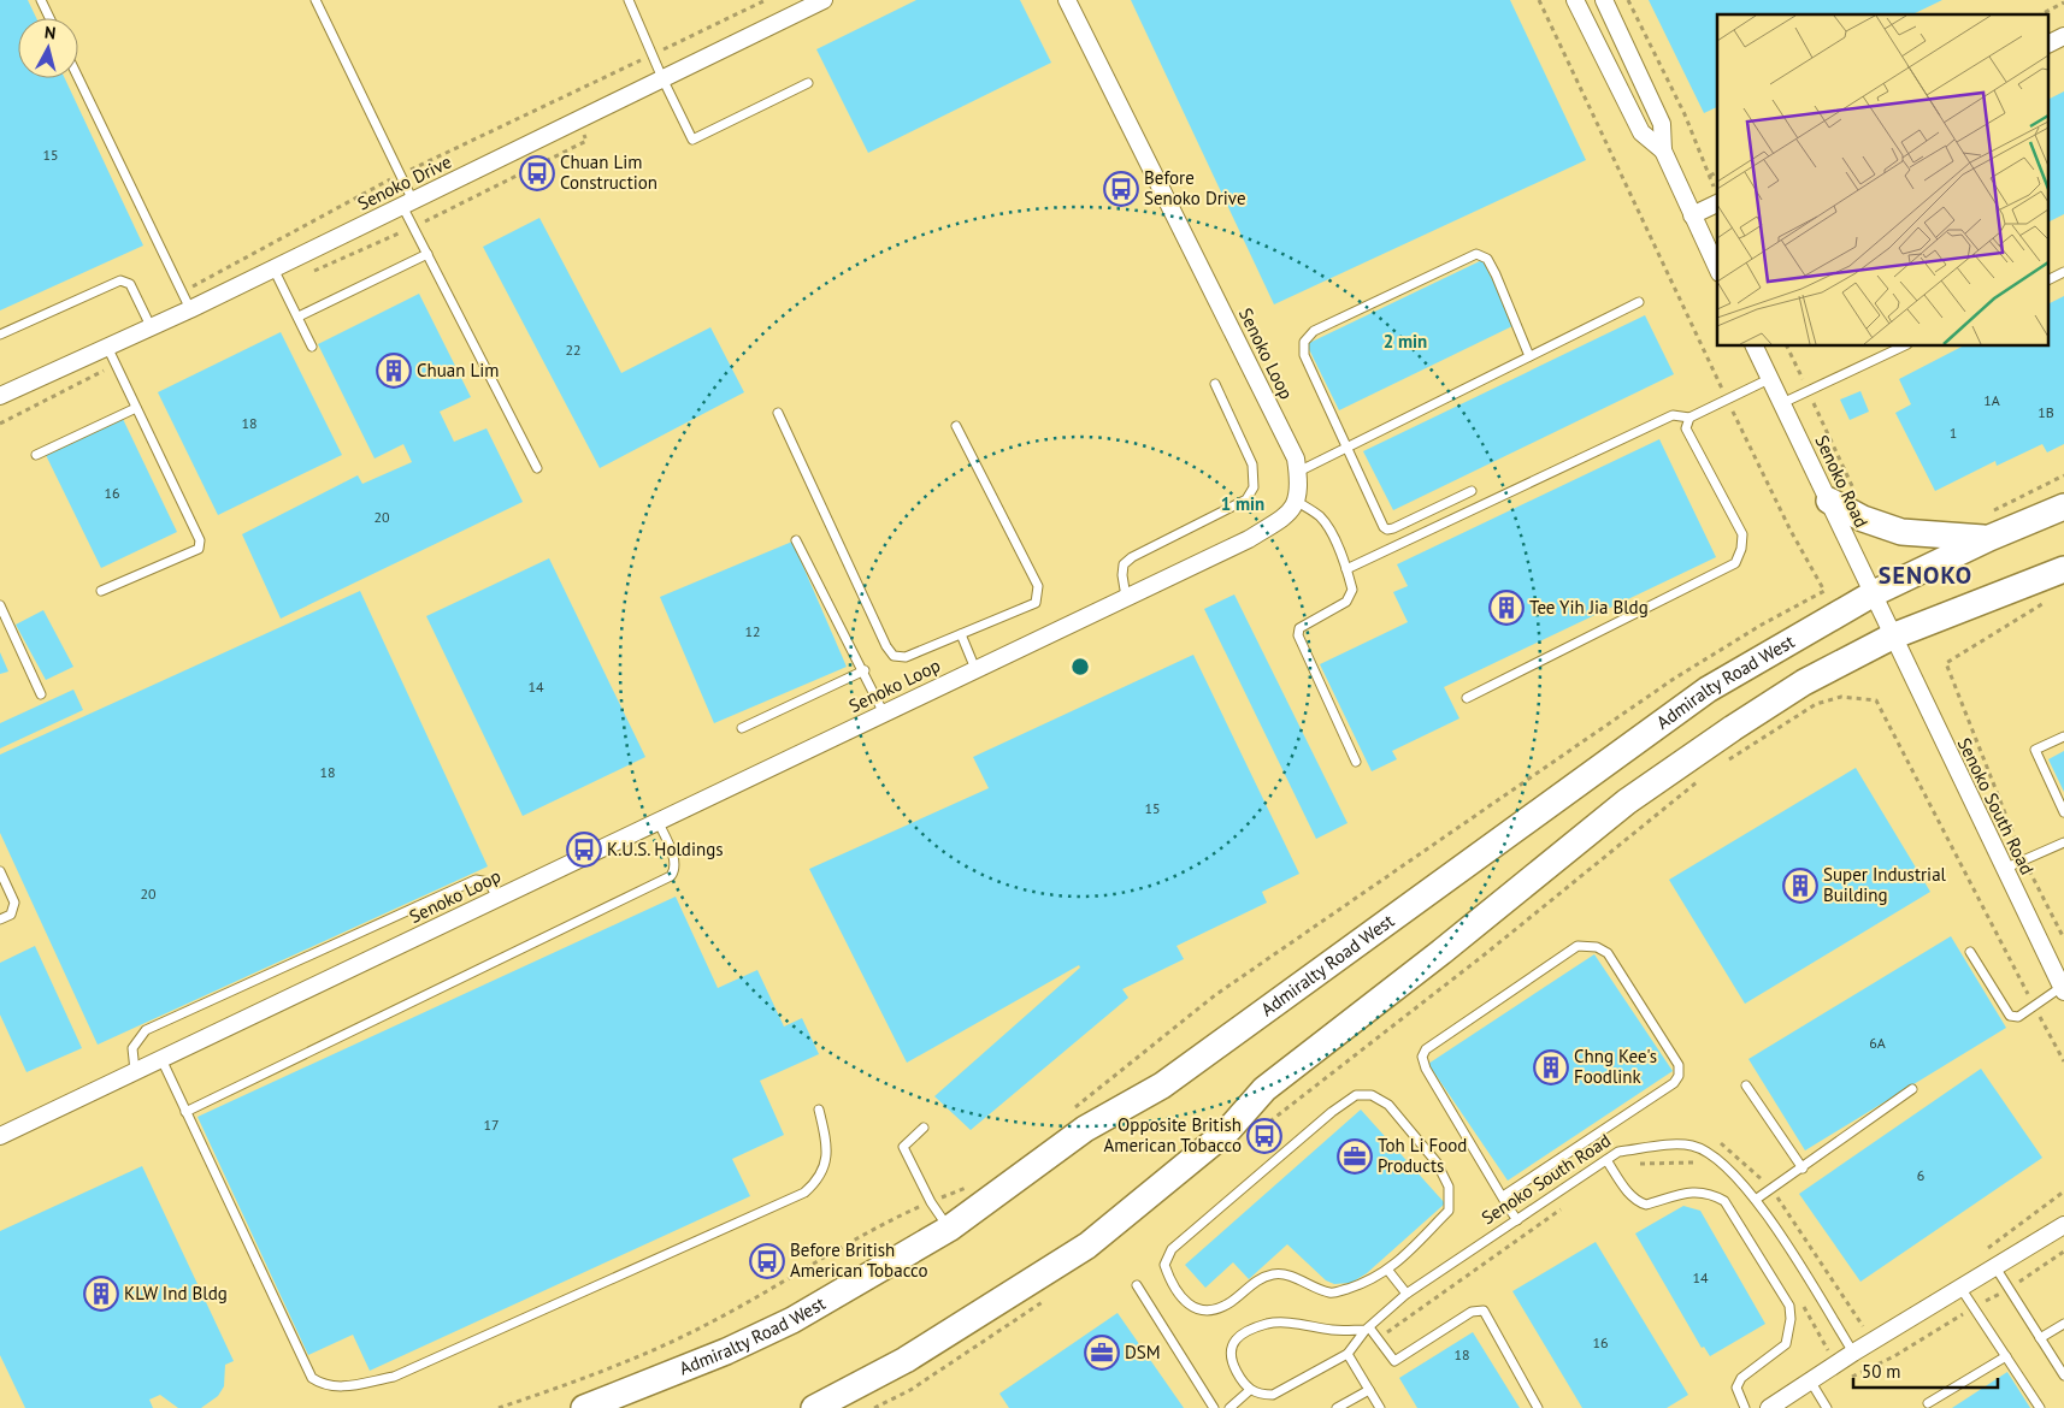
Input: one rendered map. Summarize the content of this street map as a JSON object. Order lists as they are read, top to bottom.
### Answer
{
  "streets": {
    "main road": ["Admiralty Road West"],
    "street": [
      "Senoko Drive",
      "Senoko Loop",
      "Senoko Road",
      "Senoko South Road"
    ]
  },
  "crossings": [
    ["Senoko Road", "Admiralty Road West"],
    ["Senoko Road", "Senoko South Road"]
  ],
  "districts": ["SENOKO"],
  "places": {
    "bus stop": [
      "Chuan Lim Construction",
      "Before Senoko Drive",
      "K.U.S. Holdings",
      "Opposite British American Tobacco",
      "Before British American Tobacco"
    ],
    "building": [
      "Chuan Lim",
      "Tee Yih Jia Bldg",
      "Super Industrial Building",
      "Chng Kee's Foodlink",
      "KLW Ind Bldg"
    ],
    "office": ["Toh Li Food Products", "DSM"]
  },
  "house_numbers": [
    "15",
    "22",
    "1A",
    "1B",
    "18",
    "1",
    "16",
    "20",
    "12",
    "14",
    "18",
    "15",
    "20",
    "6A",
    "17",
    "6",
    "14",
    "16",
    "18"
  ],
  "scale_bar": "50 m",
  "north": "top",
  "rings": ["2 min", "1 min"]
}
